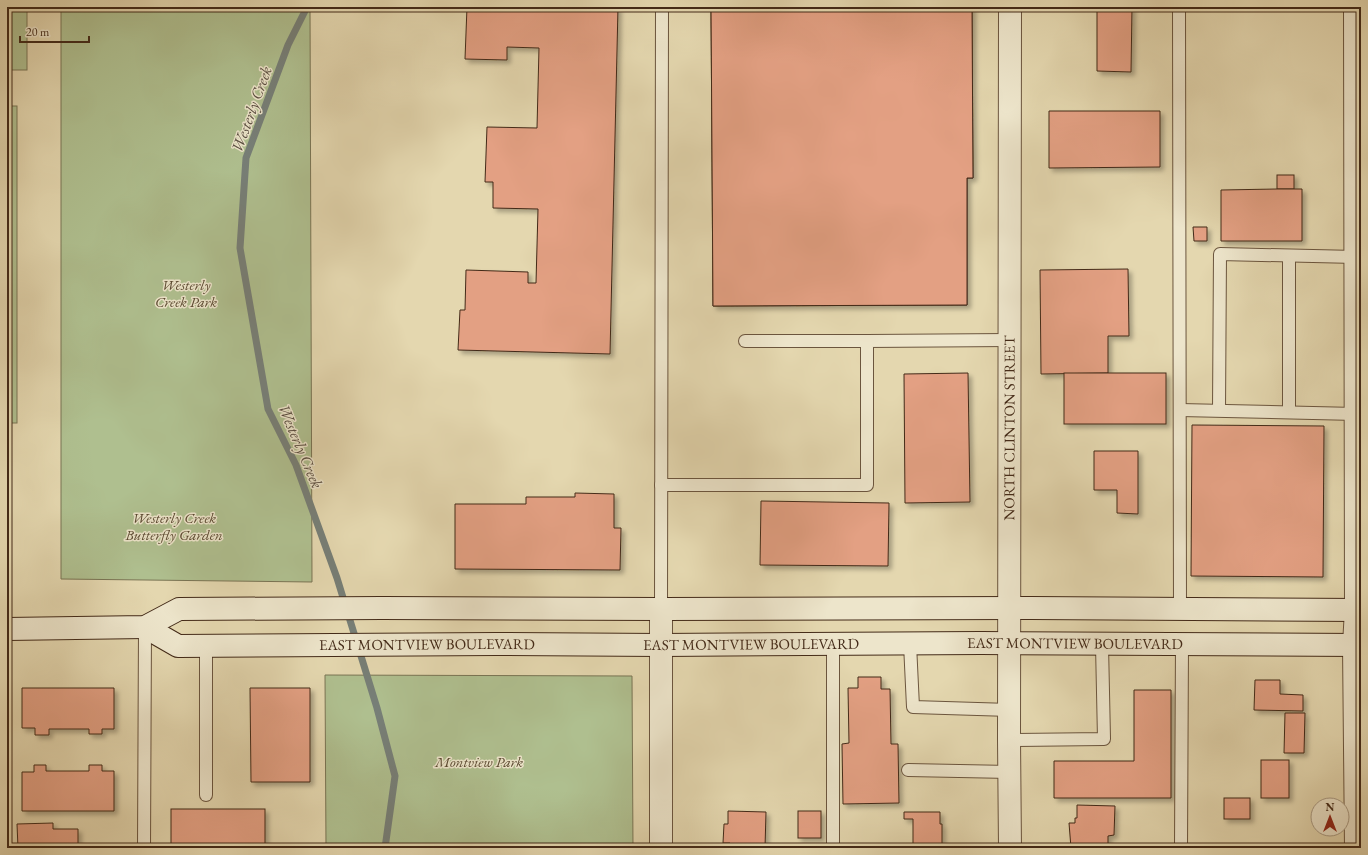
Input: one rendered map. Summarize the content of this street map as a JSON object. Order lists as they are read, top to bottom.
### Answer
{
  "streets": {
    "main road": ["NORTH CLINTON STREET", "EAST MONTVIEW BOULEVARD"]
  },
  "crossings": [
    ["NORTH CLINTON STREET", "EAST MONTVIEW BOULEVARD"]
  ],
  "water": ["Westerly Creek"],
  "parks": ["Westerly Creek Park", "Westerly Creek Butterfly Garden", "Montview Park"],
  "scale_bar": "20 m",
  "north": "top"
}
